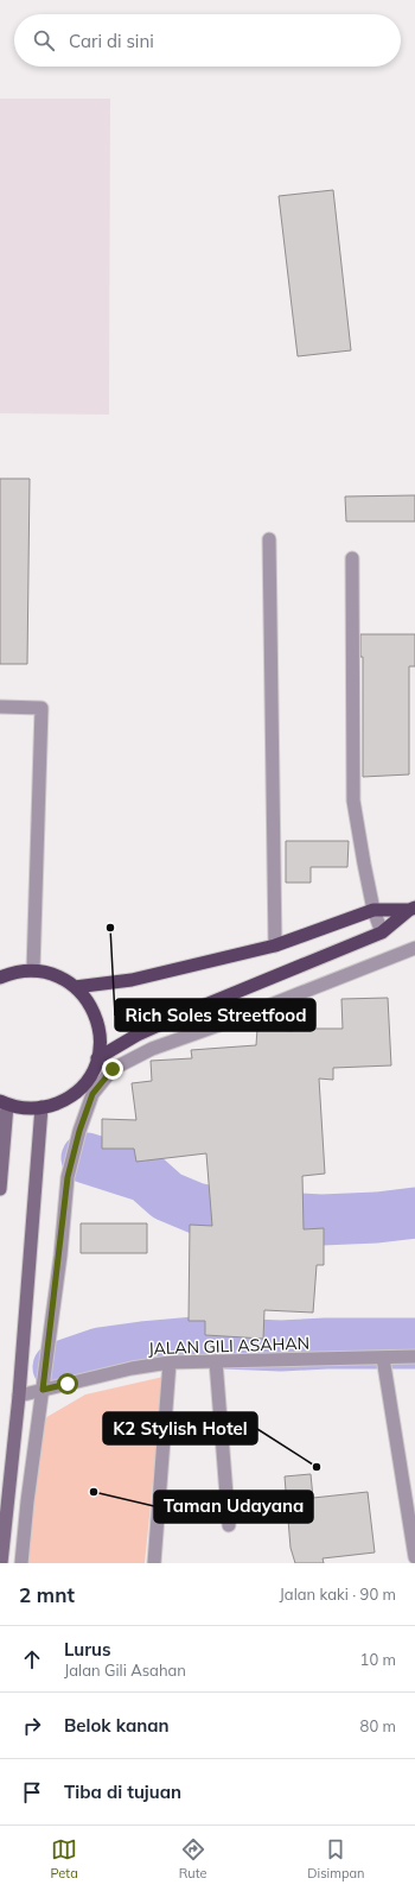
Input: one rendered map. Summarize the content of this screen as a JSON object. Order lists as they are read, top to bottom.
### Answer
{
  "streets": {
    "street": ["JALAN GILI ASAHAN"]
  },
  "places": ["Rich Soles Streetfood", "K2 Stylish Hotel", "Taman Udayana"],
  "page": {
    "search": "Cari di sini",
    "heading": ["2 mnt", "Jalan kaki · 90 m"],
    "list": [
      ["Lurus", "Jalan Gili Asahan", "10 m"],
      ["Belok kanan", "80 m"],
      "Tiba di tujuan"
    ],
    "nav": ["Peta", "Rute", "Disimpan"]
  }
}
